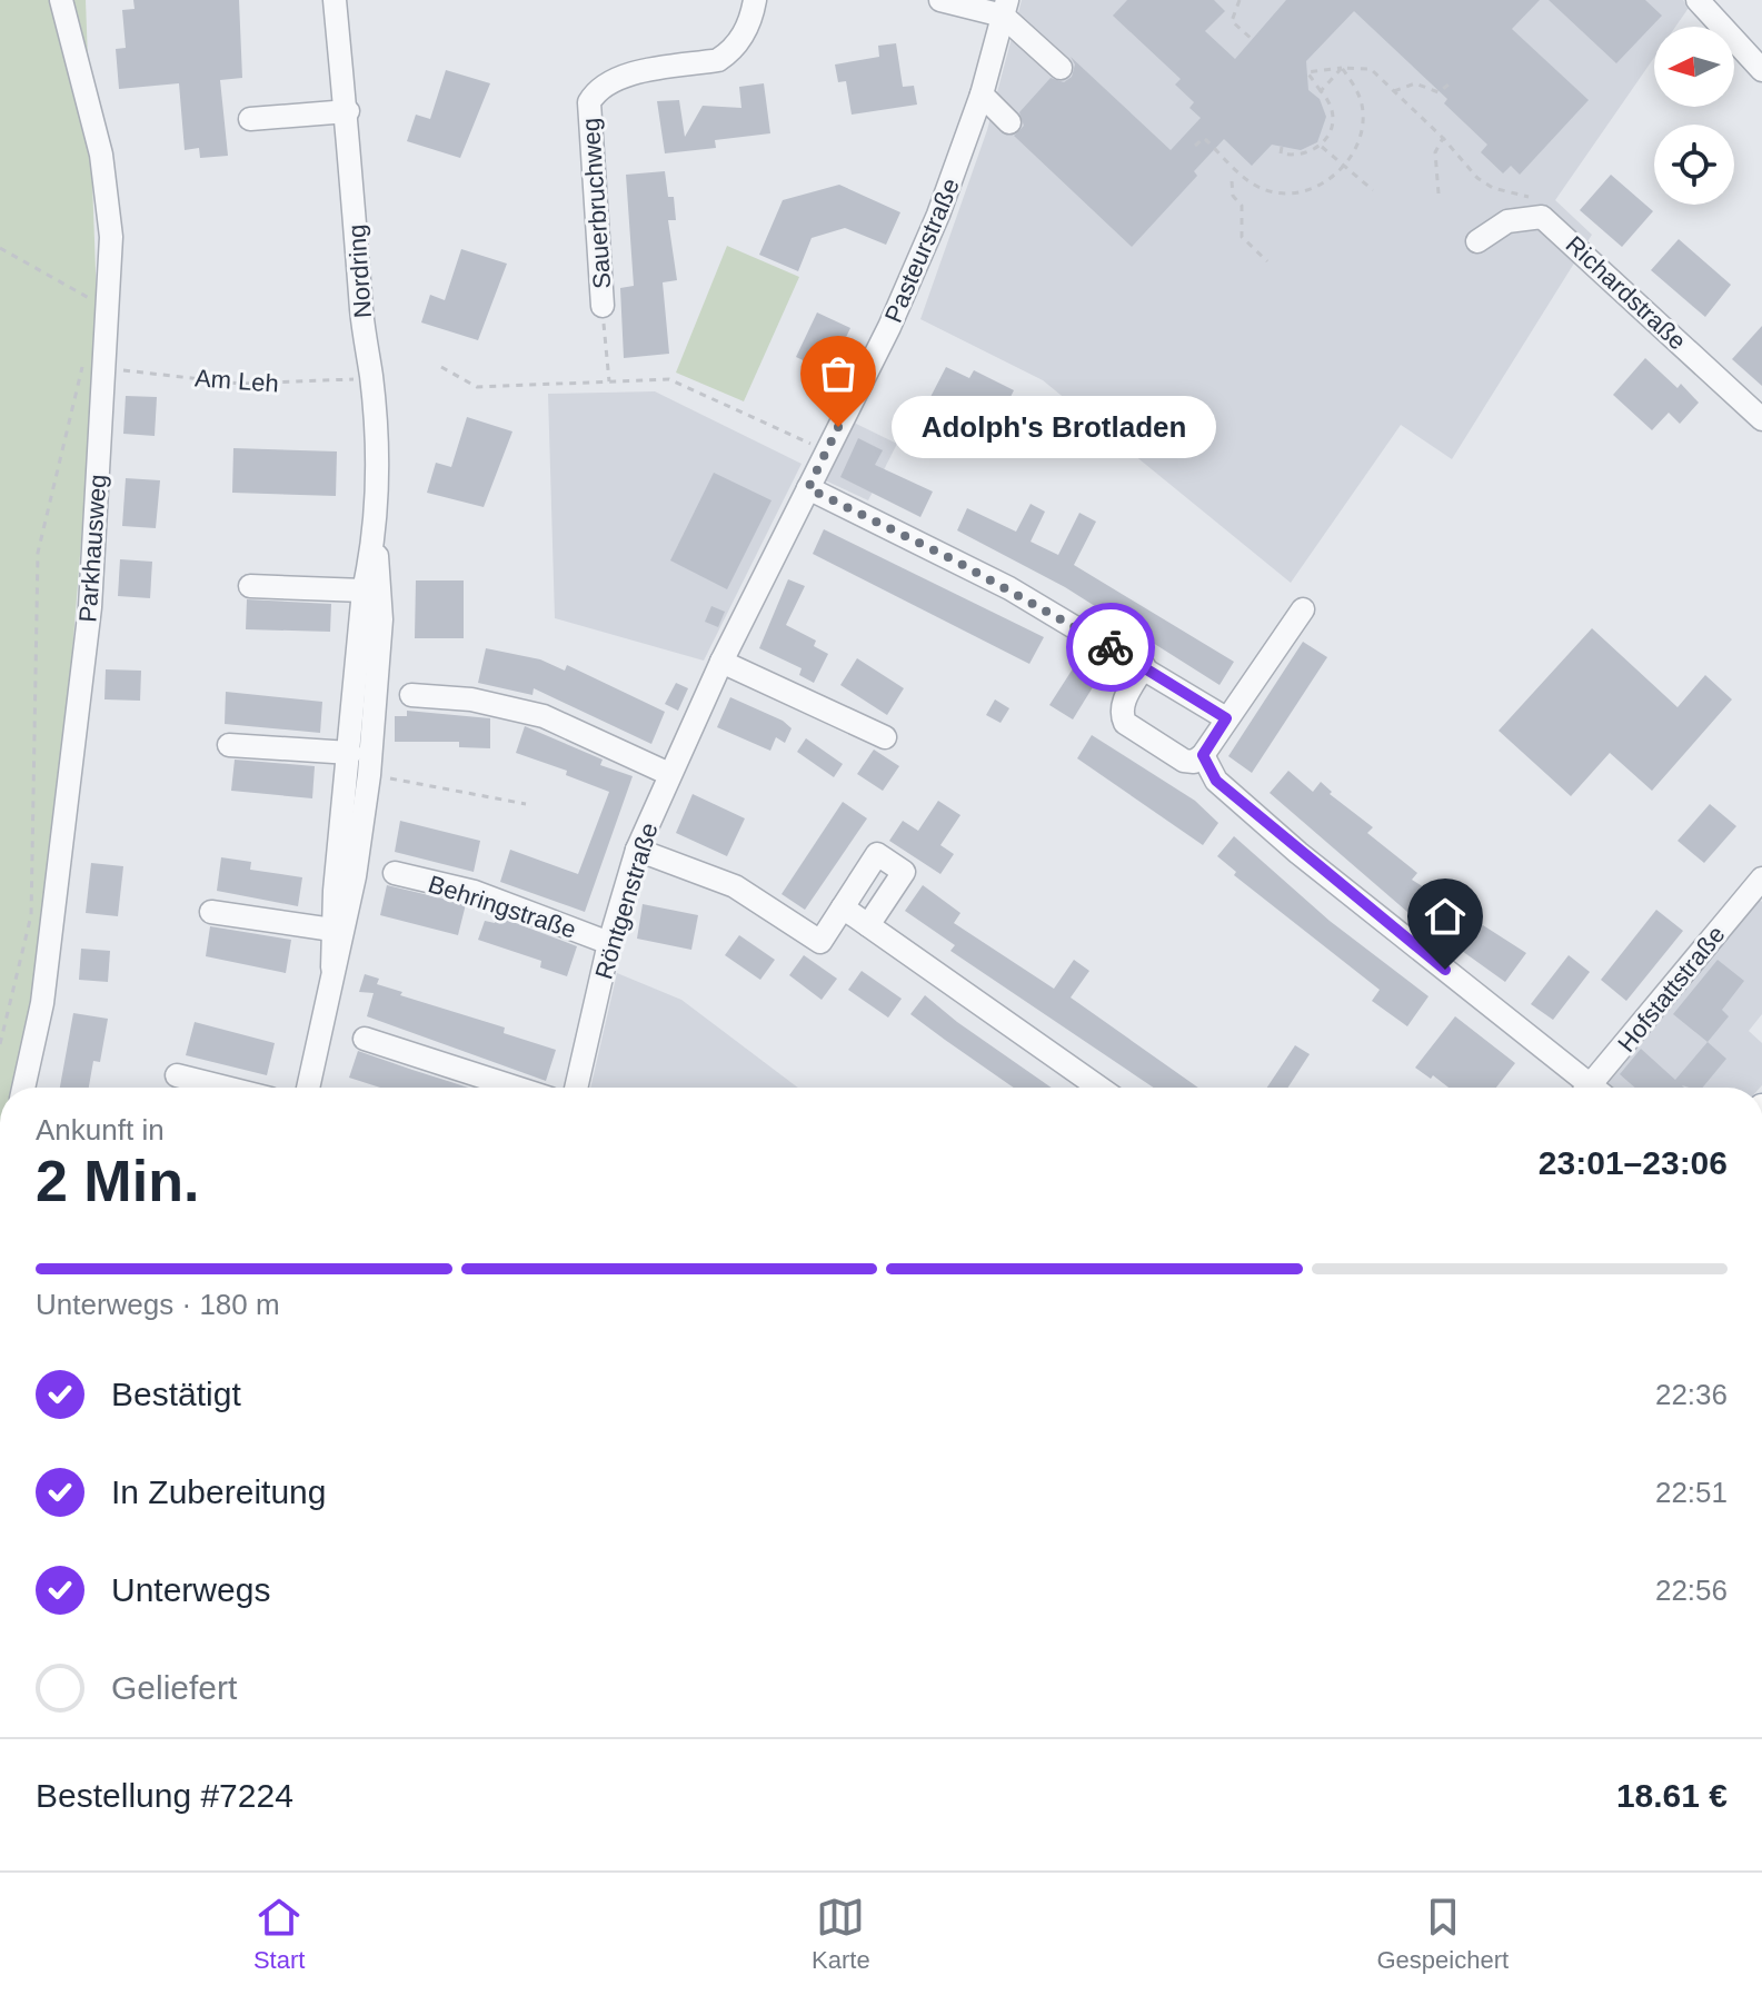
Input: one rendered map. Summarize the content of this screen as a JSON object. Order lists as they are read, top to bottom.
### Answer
{
  "streets": {
    "street": [
      "Sauerbruchweg",
      "Pasteurstraße",
      "Nordring",
      "Richardstraße",
      "Parkhausweg",
      "Röntgenstraße",
      "Behringstraße",
      "Hofstattstraße"
    ],
    "path": ["Am Leh"]
  },
  "crossings": [
    ["Pasteurstraße", "Röntgenstraße"],
    ["Nordring", "Am Leh"],
    ["Am Leh", "Parkhausweg"],
    ["Röntgenstraße", "Behringstraße"]
  ],
  "places": ["Adolph's Brotladen"],
  "north": "left",
  "page": {
    "bubble": "Adolph's Brotladen",
    "heading": ["2 Min.", "Ankunft in", "23:01–23:06"],
    "panel": ["Bestellung #7224", "18.61 €"],
    "bar": "Unterwegs · 180 m",
    "list": [
      ["Bestätigt", "22:36"],
      ["In Zubereitung", "22:51"],
      ["Unterwegs", "22:56"],
      "Geliefert"
    ],
    "tabs": ["Start", "Karte", "Gespeichert"]
  }
}
